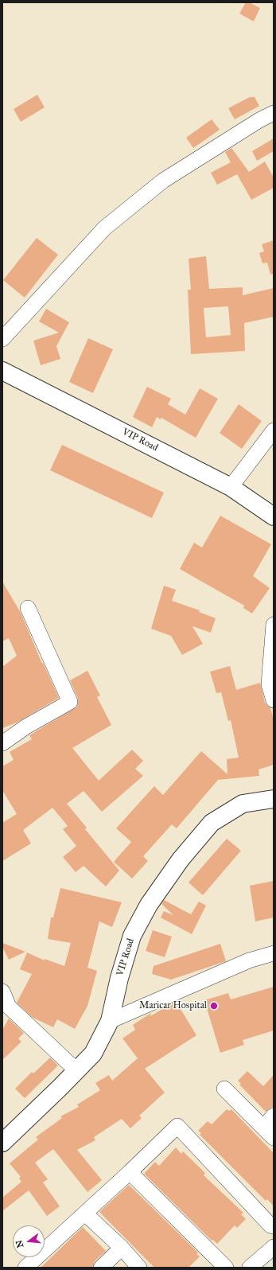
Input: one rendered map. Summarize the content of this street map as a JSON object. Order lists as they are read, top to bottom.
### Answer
{
  "streets": {
    "main road": ["VIP Road"]
  },
  "places": ["Maricar Hospital"],
  "north": "left"
}
